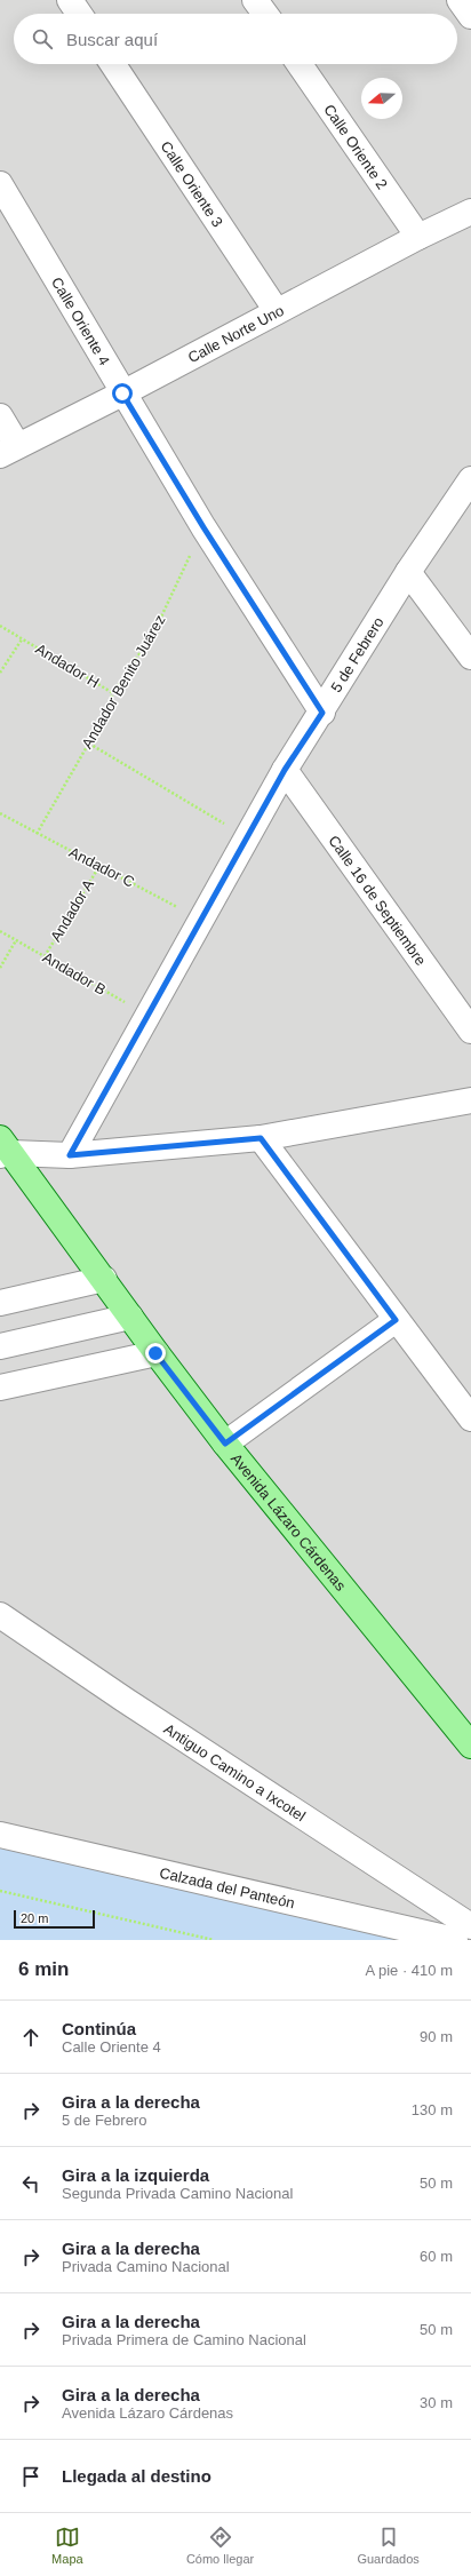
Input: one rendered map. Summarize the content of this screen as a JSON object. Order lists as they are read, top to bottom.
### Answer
{
  "streets": {
    "main road": ["Avenida Lázaro Cárdenas"],
    "street": [
      "Calle Oriente 2",
      "Calle Oriente 3",
      "Calle Oriente 4",
      "Calle Norte Uno",
      "5 de Febrero",
      "Calle 16 de Septiembre",
      "Antiguo Camino a Ixcotel",
      "Calzada del Panteón"
    ],
    "path": [
      "Andador H",
      "Andador Benito Juárez",
      "Andador C",
      "Andador A",
      "Andador B"
    ]
  },
  "crossings": [
    ["Calle Oriente 2", "Calle Norte Uno"],
    ["Calle Oriente 3", "Calle Norte Uno"],
    ["Calle Oriente 4", "Calle Norte Uno"],
    ["Calle Oriente 4", "5 de Febrero"],
    ["Calle Oriente 4", "Andador Benito Juárez"],
    ["5 de Febrero", "Andador C"],
    ["5 de Febrero", "Calle 16 de Septiembre"],
    ["5 de Febrero", "Andador B"],
    ["Andador H", "Andador Benito Juárez"],
    ["Andador Benito Juárez", "Andador C"],
    ["Andador C", "Andador A"],
    ["Andador A", "Andador B"]
  ],
  "scale_bar": "20 m",
  "north": "left",
  "page": {
    "search": "Buscar aquí",
    "scale": "20 m",
    "heading": ["6 min", "A pie · 410 m"],
    "list": [
      ["Continúa", "Calle Oriente 4", "90 m"],
      ["Gira a la derecha", "5 de Febrero", "130 m"],
      ["Gira a la izquierda", "Segunda Privada Camino Nacional", "50 m"],
      ["Gira a la derecha", "Privada Camino Nacional", "60 m"],
      ["Gira a la derecha", "Privada Primera de Camino Nacional", "50 m"],
      ["Gira a la derecha", "Avenida Lázaro Cárdenas", "30 m"],
      "Llegada al destino"
    ],
    "nav": ["Mapa", "Cómo llegar", "Guardados"]
  }
}
